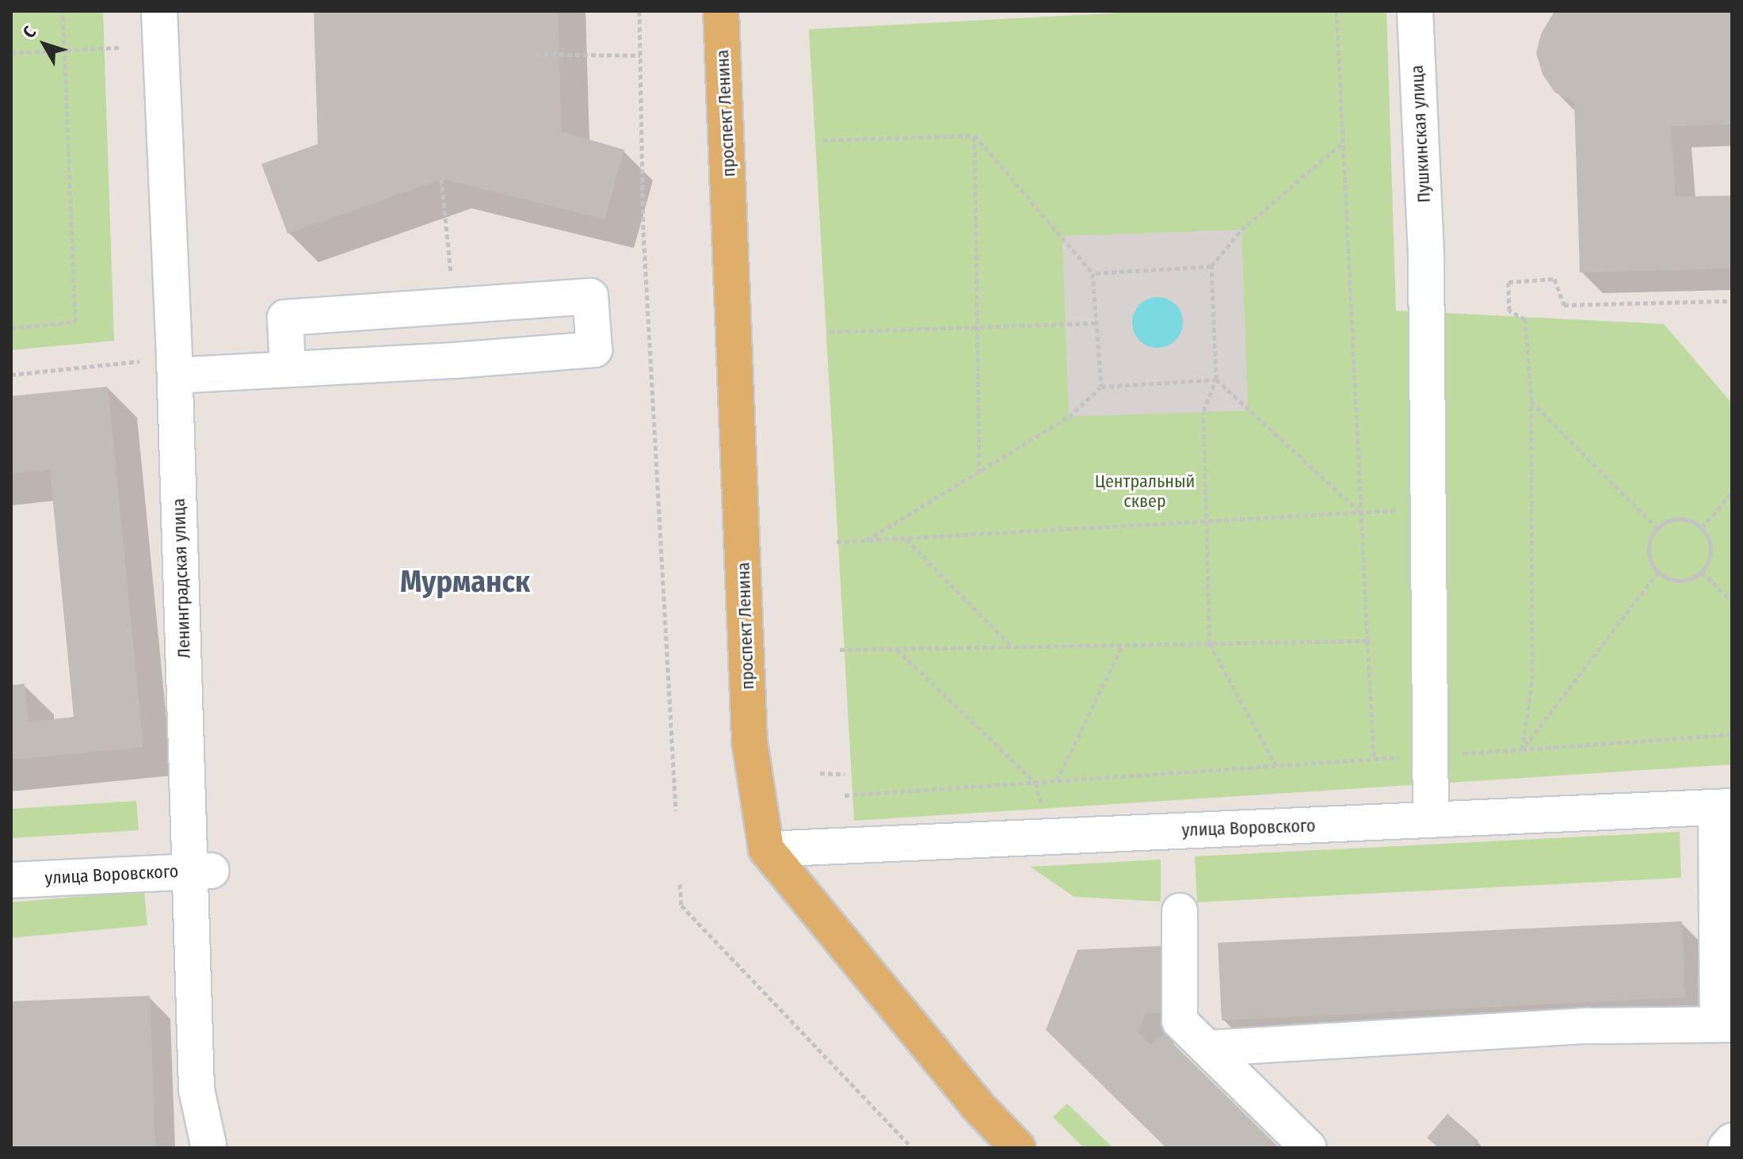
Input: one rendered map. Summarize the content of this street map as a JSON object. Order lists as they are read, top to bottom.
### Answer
{
  "streets": {
    "main road": ["проспект Ленина"],
    "street": ["Пушкинская улица", "Ленинградская улица", "улица Воровского"]
  },
  "crossings": [
    ["проспект Ленина", "улица Воровского"],
    ["Пушкинская улица", "улица Воровского"],
    ["Ленинградская улица", "улица Воровского"]
  ],
  "districts": ["Мурманск"],
  "parks": ["Центральный сквер"],
  "north": "top left"
}
